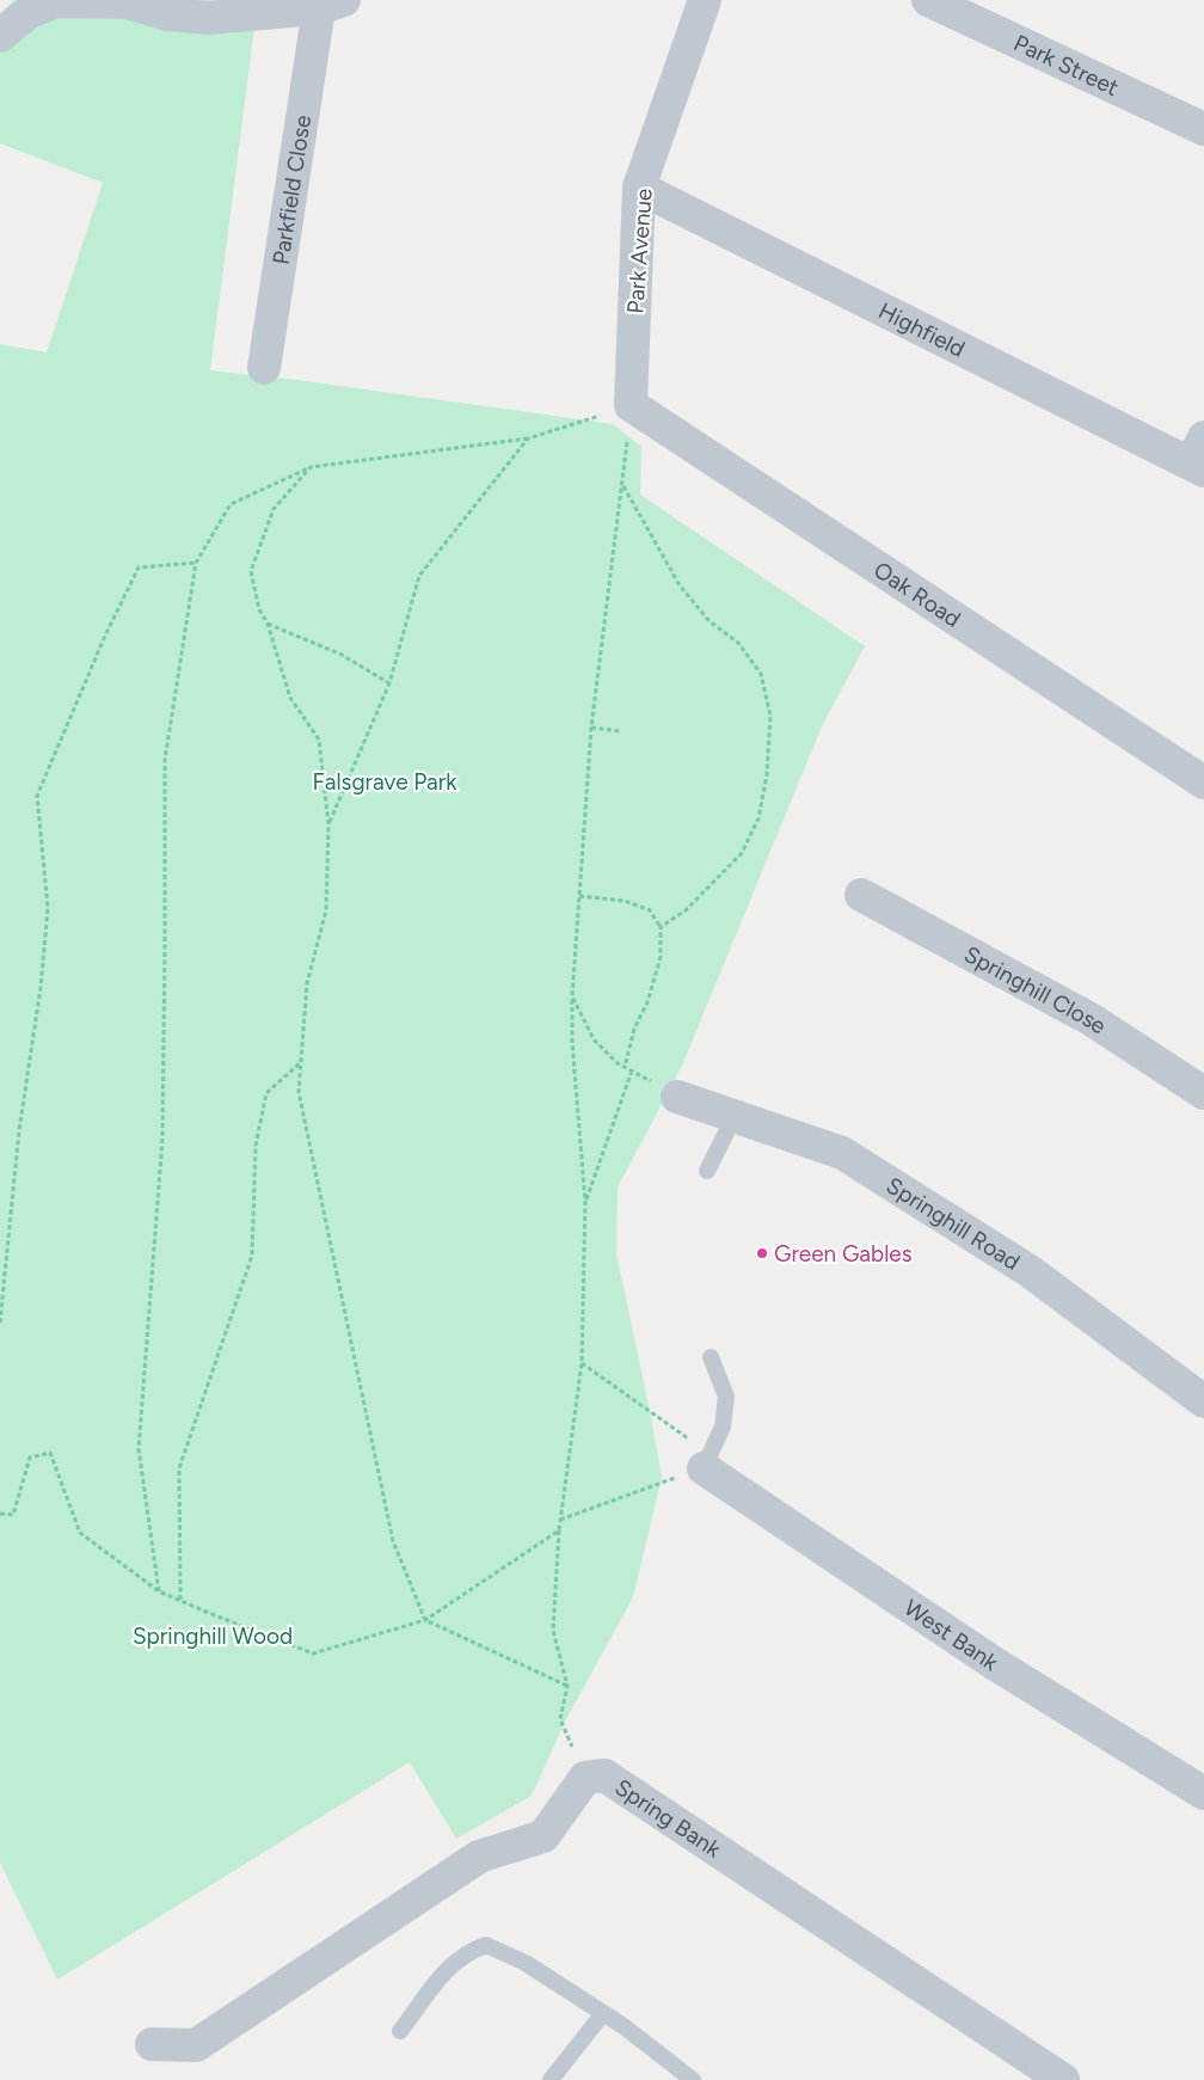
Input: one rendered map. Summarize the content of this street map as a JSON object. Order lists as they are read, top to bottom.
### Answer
{
  "streets": {
    "street": [
      "Park Street",
      "Parkfield Close",
      "Park Avenue",
      "Highfield",
      "Oak Road",
      "Springhill Close",
      "Springhill Road",
      "West Bank",
      "Spring Bank"
    ]
  },
  "crossings": [
    ["Park Avenue", "Highfield"],
    ["Park Avenue", "Oak Road"]
  ],
  "parks": ["Falsgrave Park", "Springhill Wood"],
  "places": ["Green Gables"]
}
